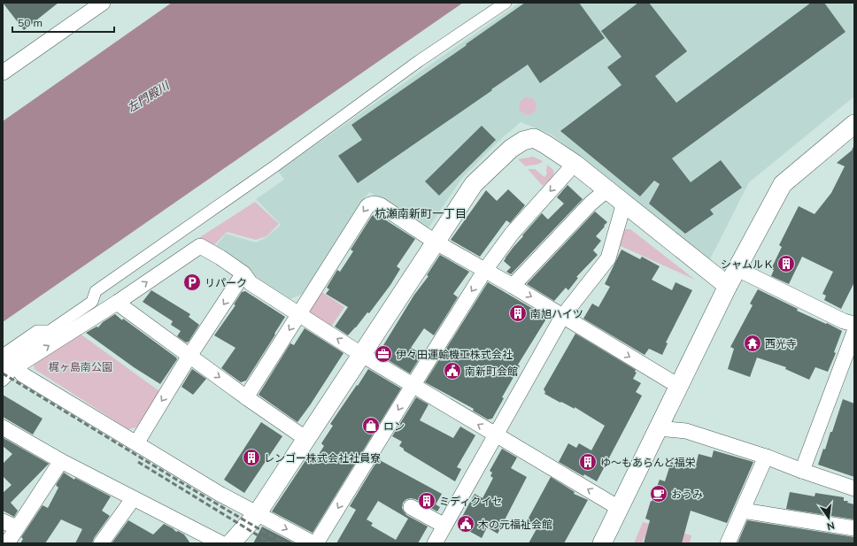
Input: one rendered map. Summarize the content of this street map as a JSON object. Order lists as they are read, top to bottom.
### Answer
{
  "districts": ["杭瀬南新町一丁目"],
  "water": ["左門殿川"],
  "parks": ["梶ヶ島南公園"],
  "places": {
    "building": [
      "シャムルＫ",
      "南旭ハイツ",
      "レンゴー株式会社社員寮",
      "ゆ～もあらんど福栄",
      "ミディクイセ"
    ],
    "parking": ["リパーク"],
    "temple": ["西光寺"],
    "office": ["伊々田運輸機工株式会社"],
    "public building": ["南新町会館", "木の元福祉会館"],
    "shop": ["ロン"],
    "cafe": ["おうみ"]
  },
  "scale_bar": "50 m",
  "north": "bottom"
}
